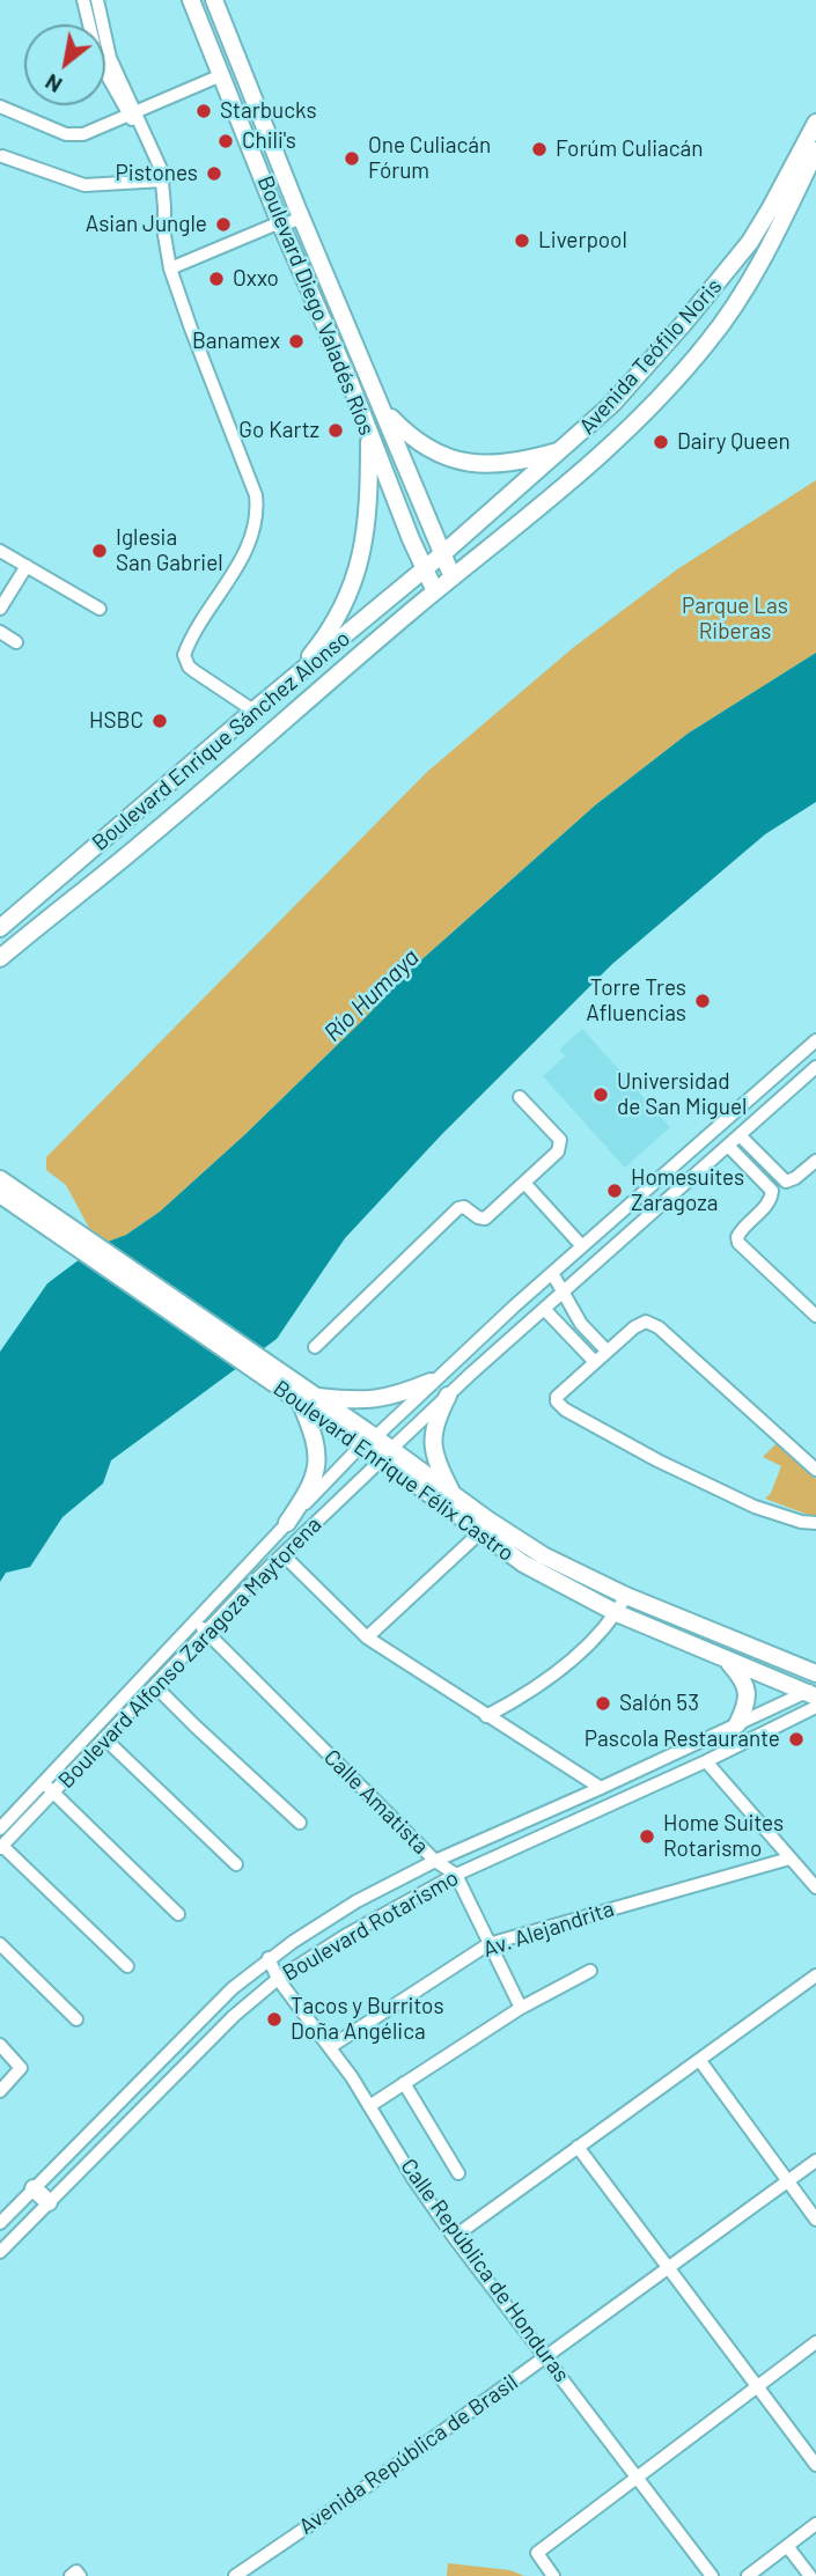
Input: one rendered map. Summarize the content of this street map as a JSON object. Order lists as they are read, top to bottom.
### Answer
{
  "streets": {
    "main road": [
      "Boulevard Diego Valadés Ríos",
      "Avenida Teófilo Noris",
      "Boulevard Enrique Sánchez Alonso",
      "Boulevard Enrique Félix Castro"
    ],
    "street": [
      "Boulevard Alfonso Zaragoza Maytorena",
      "Calle Amatista",
      "Boulevard Rotarismo",
      "Av. Alejandrita",
      "Calle República de Honduras",
      "Avenida República de Brasil"
    ]
  },
  "crossings": [
    ["Boulevard Diego Valadés Ríos", "Avenida Teófilo Noris"],
    ["Boulevard Diego Valadés Ríos", "Boulevard Enrique Sánchez Alonso"],
    ["Avenida Teófilo Noris", "Boulevard Enrique Sánchez Alonso"],
    ["Boulevard Enrique Félix Castro", "Boulevard Alfonso Zaragoza Maytorena"],
    ["Boulevard Enrique Félix Castro", "Boulevard Rotarismo"],
    ["Boulevard Alfonso Zaragoza Maytorena", "Calle Amatista"],
    ["Calle Amatista", "Boulevard Rotarismo"],
    ["Boulevard Rotarismo", "Calle República de Honduras"],
    ["Av. Alejandrita", "Calle República de Honduras"],
    ["Calle República de Honduras", "Avenida República de Brasil"]
  ],
  "water": ["Río Humaya"],
  "parks": ["Parque Las Riberas"],
  "places": [
    "Starbucks",
    "Chili's",
    "Forúm Culiacán",
    "One Culiacán Fórum",
    "Pistones",
    "Asian Jungle",
    "Liverpool",
    "Oxxo",
    "Banamex",
    "Go Kartz",
    "Dairy Queen",
    "Iglesia San Gabriel",
    "HSBC",
    "Torre Tres Afluencias",
    "Universidad de San Miguel",
    "Homesuites Zaragoza",
    "Salón 53",
    "Pascola Restaurante",
    "Home Suites Rotarismo",
    "Tacos y Burritos Doña Angélica"
  ],
  "north": "bottom left"
}
